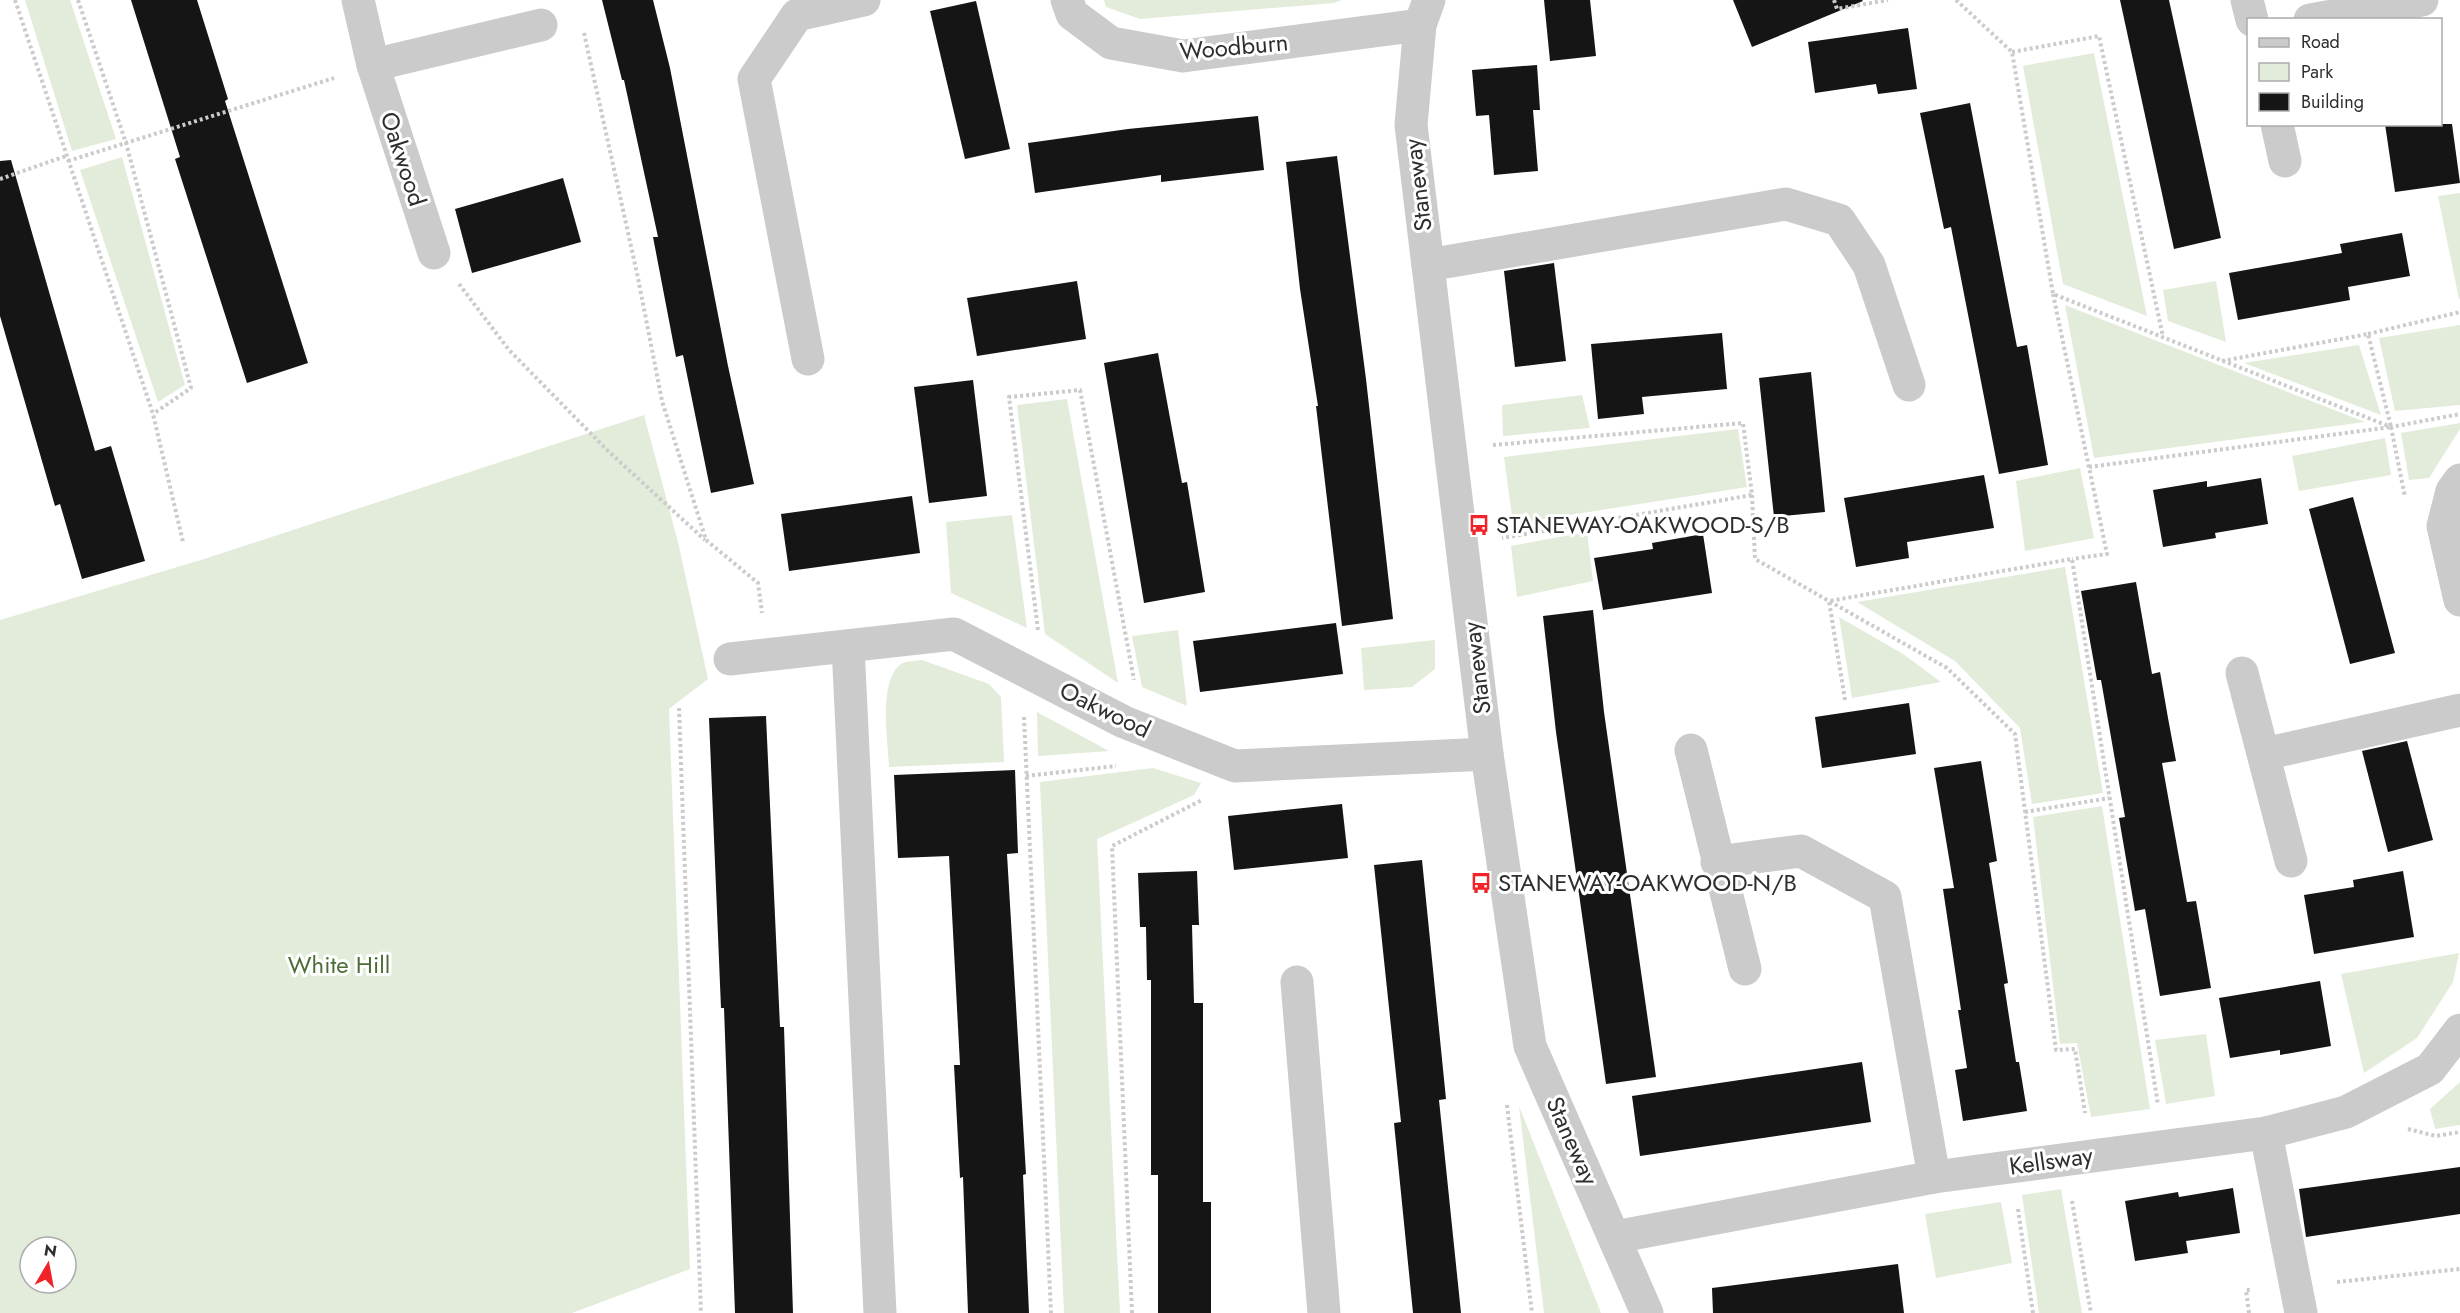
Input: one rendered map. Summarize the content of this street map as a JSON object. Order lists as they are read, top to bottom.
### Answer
{
  "streets": {
    "street": [
      "Woodburn",
      "Oakwood",
      "Staneway",
      "Kellsway"
    ]
  },
  "crossings": [
    ["Woodburn", "Staneway"],
    ["Oakwood", "Staneway"],
    ["Staneway", "Kellsway"]
  ],
  "parks": ["White Hill"],
  "places": {
    "bus stop": ["STANEWAY-OAKWOOD-S/B", "STANEWAY-OAKWOOD-N/B"]
  },
  "legend": ["Road", "Park", "Building"],
  "north": "top"
}
